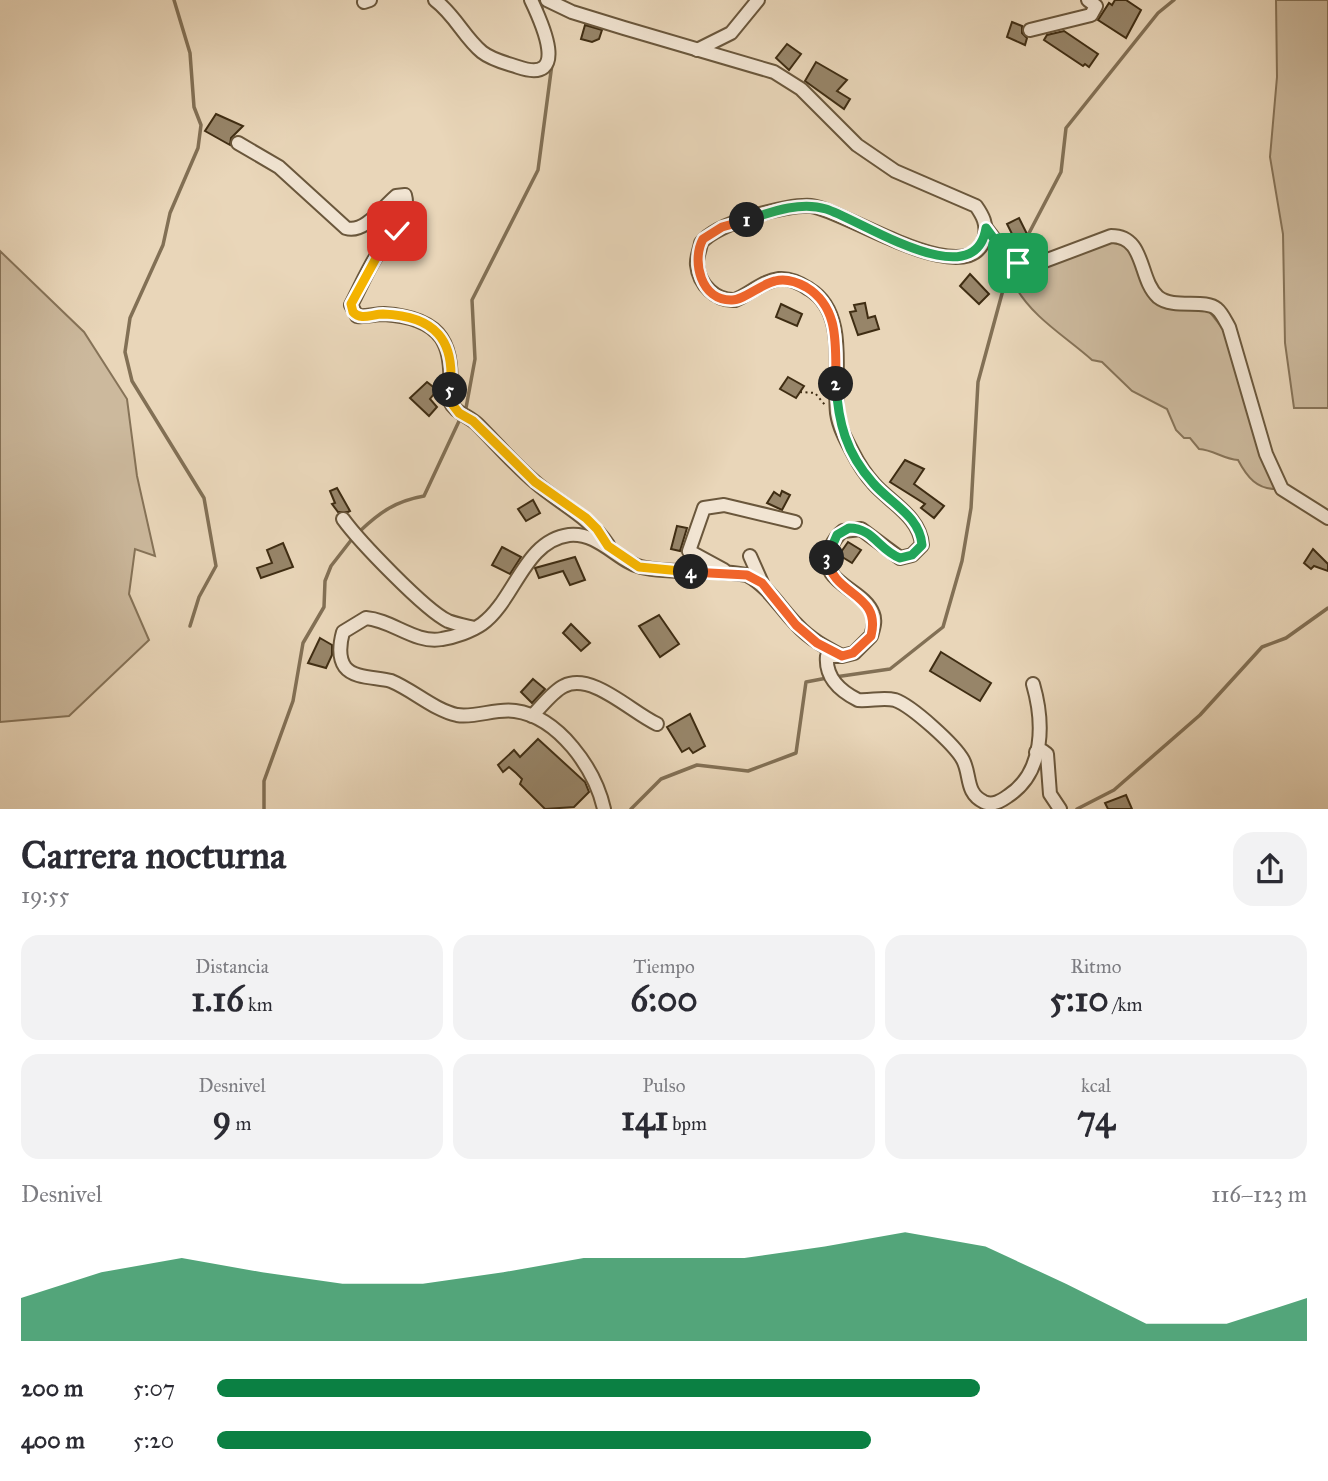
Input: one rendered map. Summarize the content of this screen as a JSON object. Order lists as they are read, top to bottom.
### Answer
{
  "page": {
    "pins": [
      "1",
      "2",
      "5",
      "3",
      "4"
    ],
    "heading": ["Carrera nocturna", "19:55"],
    "stats": [
      ["Distancia", "1.16 km"],
      ["Tiempo", "6:00"],
      ["Ritmo", "5:10 /km"],
      ["Desnivel", "9 m"],
      ["Pulso", "141 bpm"],
      ["kcal", "74"]
    ],
    "chart": ["Desnivel", "116–123 m"],
    "list": [
      {
        "name": "200 m",
        "note": "5:07"
      },
      {
        "name": "400 m",
        "note": "5:20"
      }
    ]
  }
}
